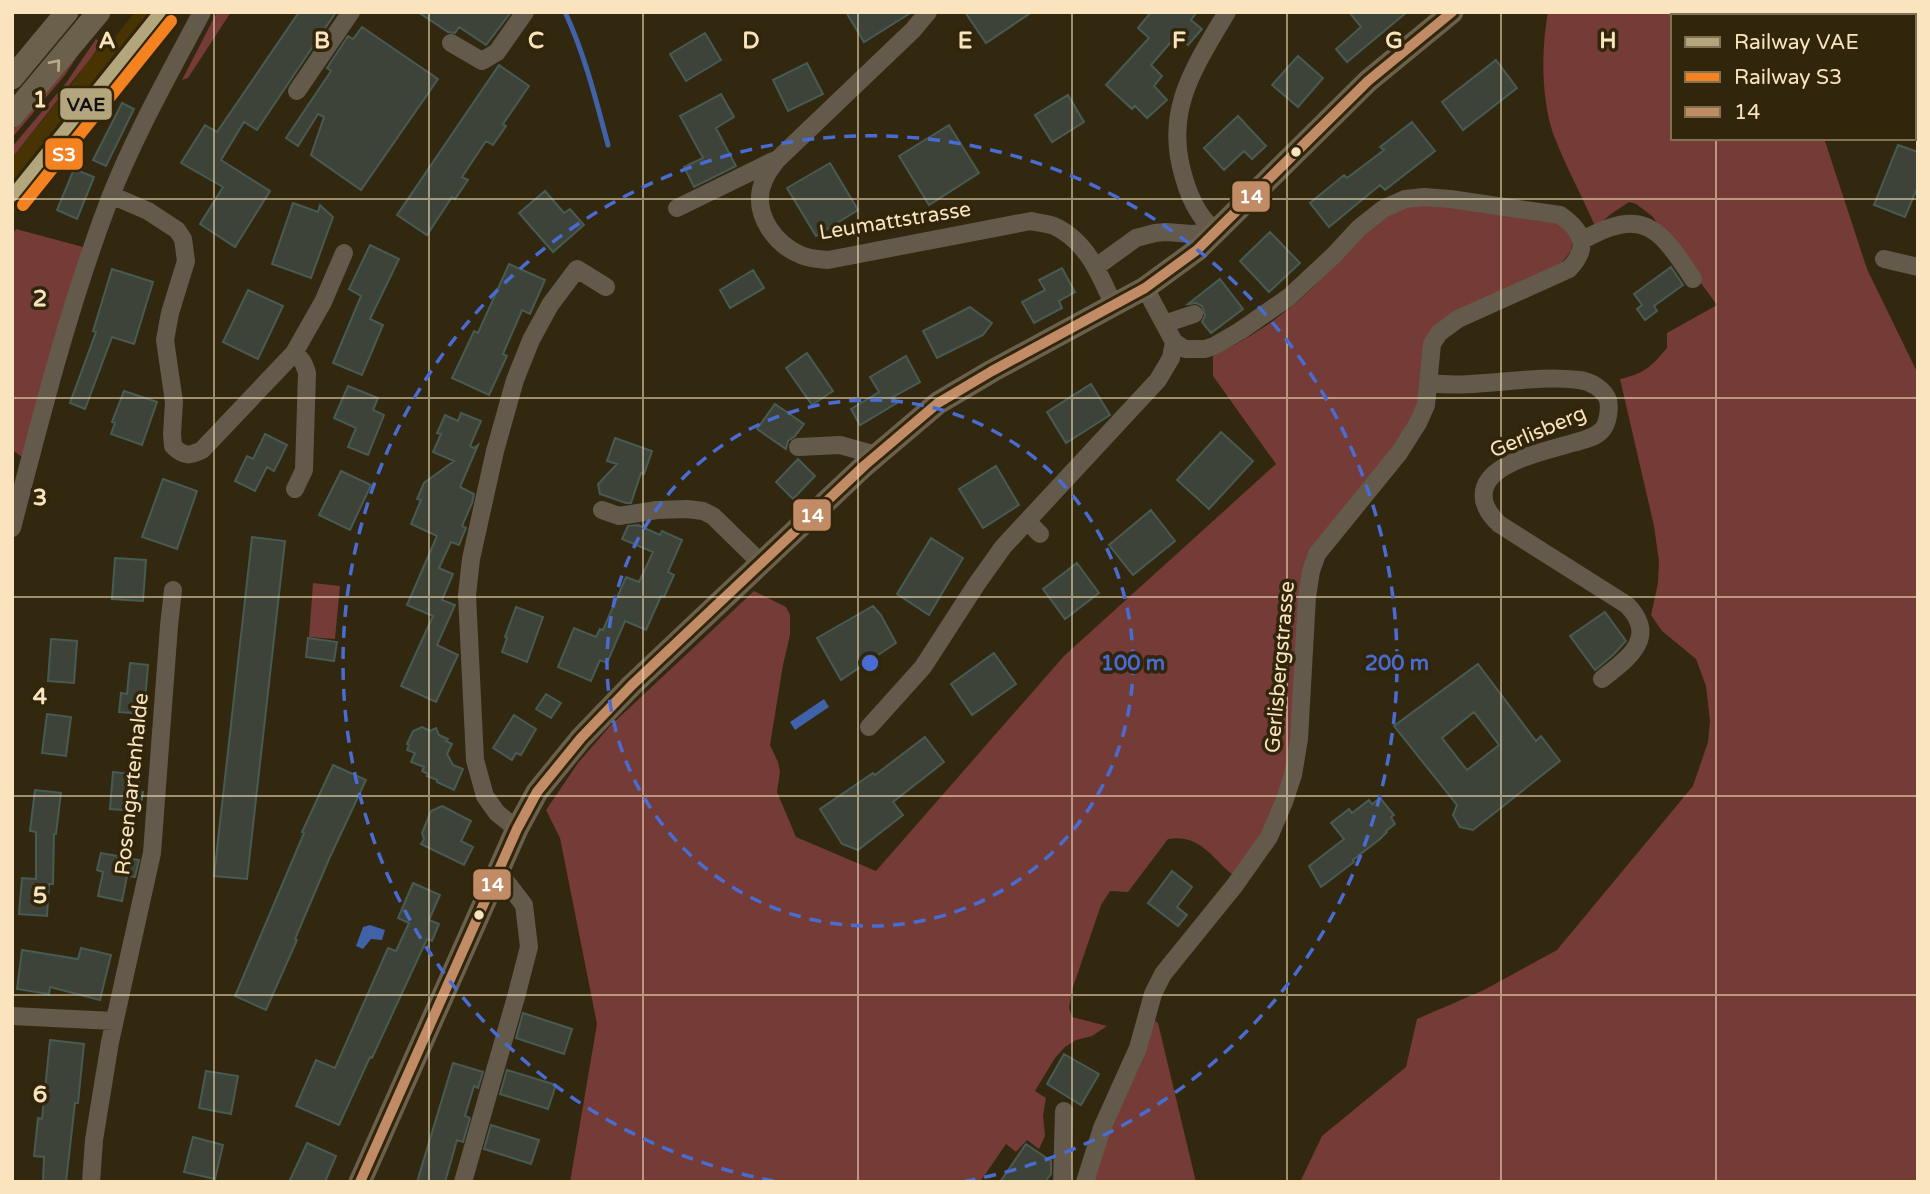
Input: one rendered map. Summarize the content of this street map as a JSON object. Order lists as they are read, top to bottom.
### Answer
{
  "streets": {
    "street": [
      "Leumattstrasse",
      "Gerlisberg",
      "Gerlisbergstrasse",
      "Rosengartenhalde"
    ]
  },
  "crossings": [
    ["Gerlisberg", "Gerlisbergstrasse"]
  ],
  "lines": ["rail line VAE", "transit line 14", "rail line S3"],
  "legend": ["Railway VAE", "Railway S3", "14"],
  "grid": {
    "columns": [
      "A",
      "B",
      "C",
      "D",
      "E",
      "F",
      "G",
      "H"
    ],
    "rows": [
      "1",
      "2",
      "3",
      "4",
      "5",
      "6"
    ]
  },
  "rings": ["100 m", "200 m"]
}
